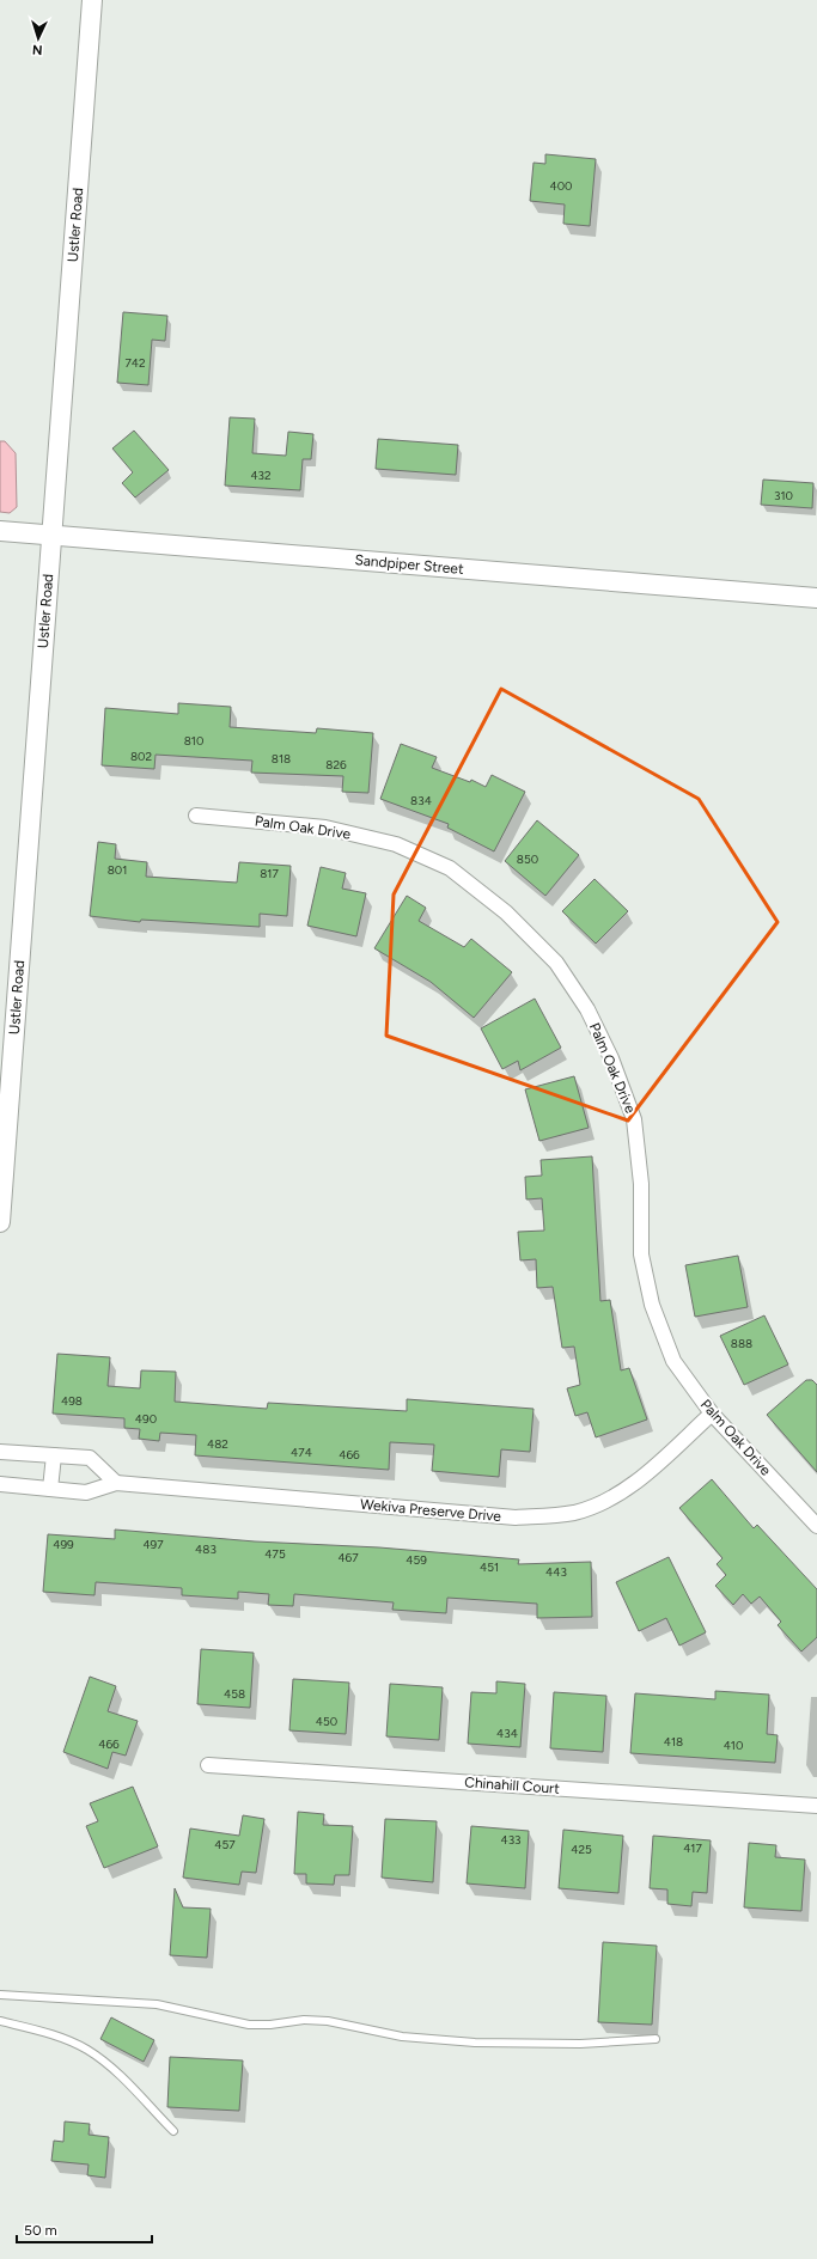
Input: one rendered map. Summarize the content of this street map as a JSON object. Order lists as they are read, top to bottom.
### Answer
{
  "streets": {
    "street": [
      "Ustler Road",
      "Sandpiper Street",
      "Palm Oak Drive",
      "Wekiva Preserve Drive",
      "Chinahill Court"
    ]
  },
  "crossings": [
    ["Ustler Road", "Sandpiper Street"],
    ["Palm Oak Drive", "Wekiva Preserve Drive"]
  ],
  "house_numbers": [
    "400",
    "742",
    "432",
    "310",
    "810",
    "802",
    "818",
    "826",
    "834",
    "850",
    "801",
    "817",
    "888",
    "498",
    "490",
    "482",
    "474",
    "466",
    "499",
    "497",
    "483",
    "475",
    "467",
    "459",
    "451",
    "443",
    "458",
    "450",
    "434",
    "418",
    "466",
    "410",
    "433",
    "457",
    "417",
    "425"
  ],
  "scale_bar": "50 m",
  "north": "bottom"
}
